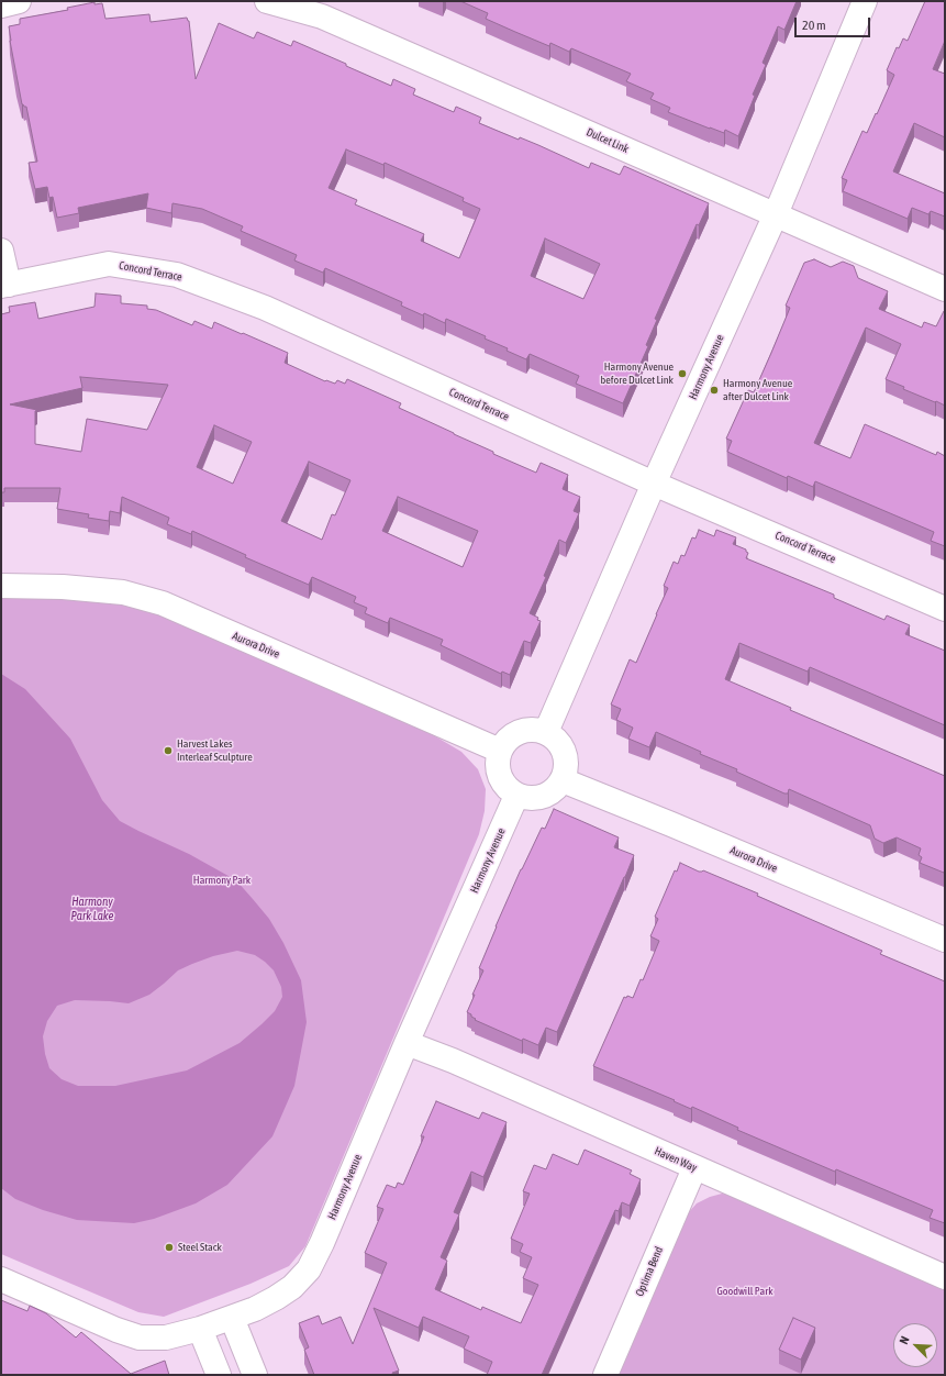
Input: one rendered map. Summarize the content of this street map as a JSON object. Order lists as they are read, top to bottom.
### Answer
{
  "streets": {
    "street": [
      "Dulcet Link",
      "Concord Terrace",
      "Harmony Avenue",
      "Aurora Drive",
      "Haven Way",
      "Optima Bend"
    ]
  },
  "crossings": [
    ["Dulcet Link", "Harmony Avenue"],
    ["Concord Terrace", "Harmony Avenue"],
    ["Harmony Avenue", "Aurora Drive"],
    ["Harmony Avenue", "Haven Way"],
    ["Haven Way", "Optima Bend"]
  ],
  "water": ["Harmony Park Lake"],
  "parks": ["Harmony Park", "Goodwill Park"],
  "places": [
    "Harmony Avenue before Dulcet Link",
    "Harmony Avenue after Dulcet Link",
    "Harvest Lakes Interleaf Sculpture",
    "Steel Stack"
  ],
  "scale_bar": "20 m",
  "north": "top left"
}
